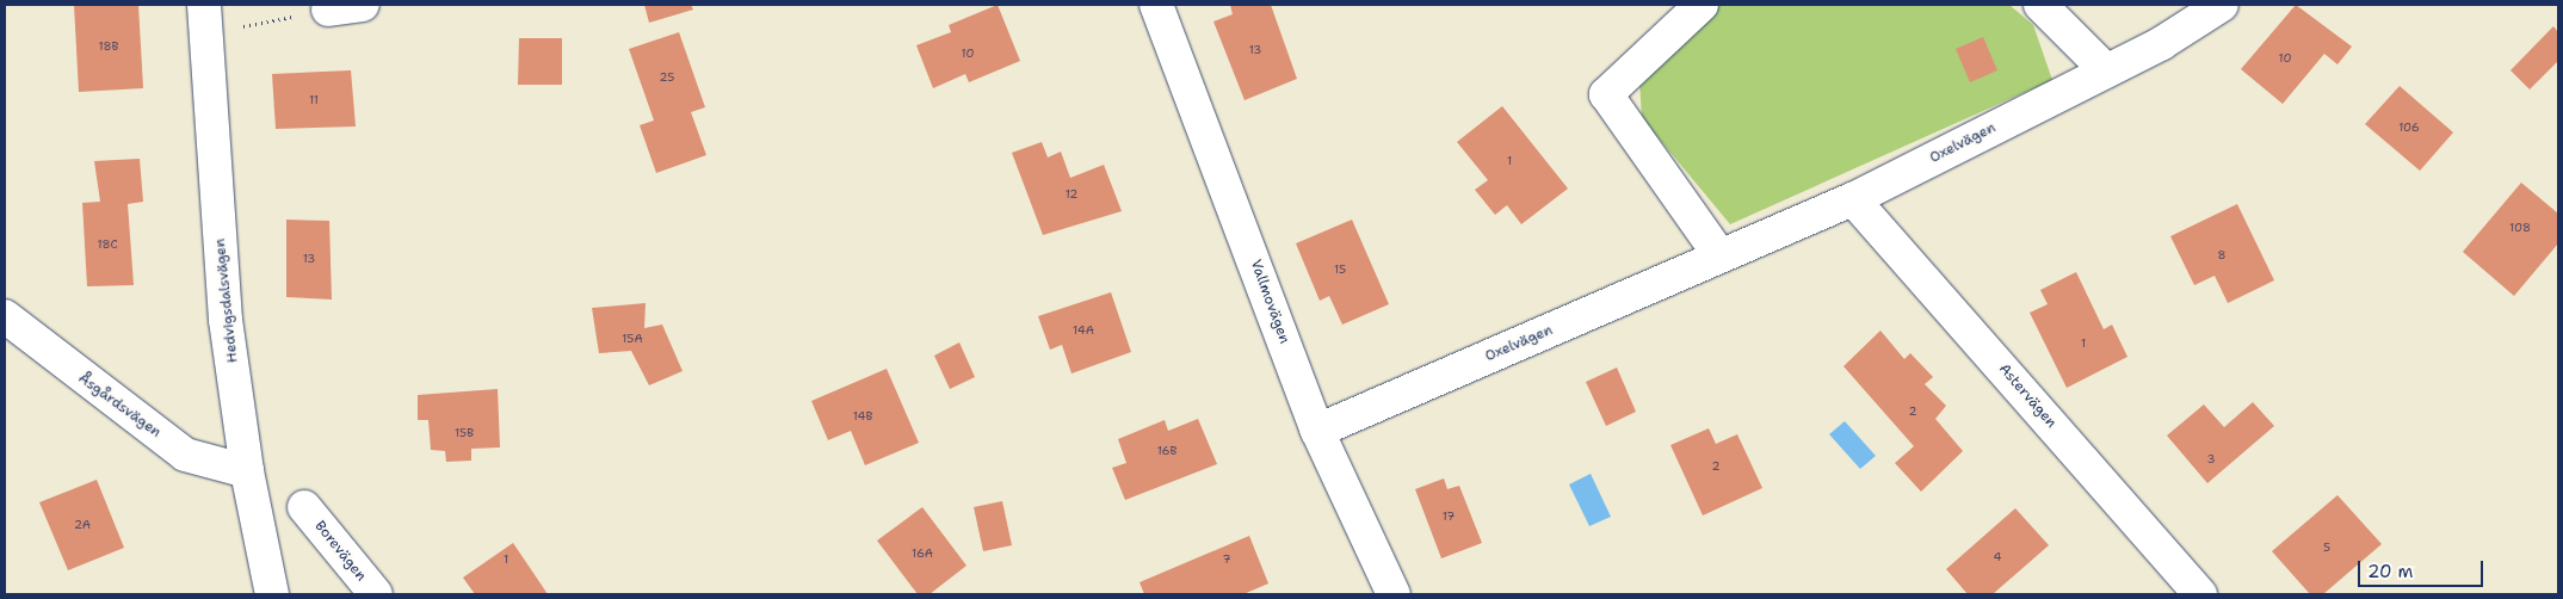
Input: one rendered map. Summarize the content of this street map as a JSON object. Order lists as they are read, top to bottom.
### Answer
{
  "streets": {
    "street": [
      "Oxelvägen",
      "Hedvigsdalsvägen",
      "Vallmovägen",
      "Astervägen",
      "Åsgårdsvägen",
      "Borevägen"
    ]
  },
  "crossings": [
    ["Oxelvägen", "Vallmovägen"],
    ["Oxelvägen", "Astervägen"],
    ["Hedvigsdalsvägen", "Åsgårdsvägen"]
  ],
  "house_numbers": [
    "18B",
    "13",
    "10",
    "10",
    "25",
    "11",
    "106",
    "1",
    "12",
    "108",
    "18C",
    "8",
    "13",
    "15",
    "14A",
    "15A",
    "1",
    "2",
    "14B",
    "15B",
    "16B",
    "3",
    "2",
    "17",
    "2A",
    "5",
    "16A",
    "4",
    "1",
    "7"
  ],
  "scale_bar": "20 m"
}
